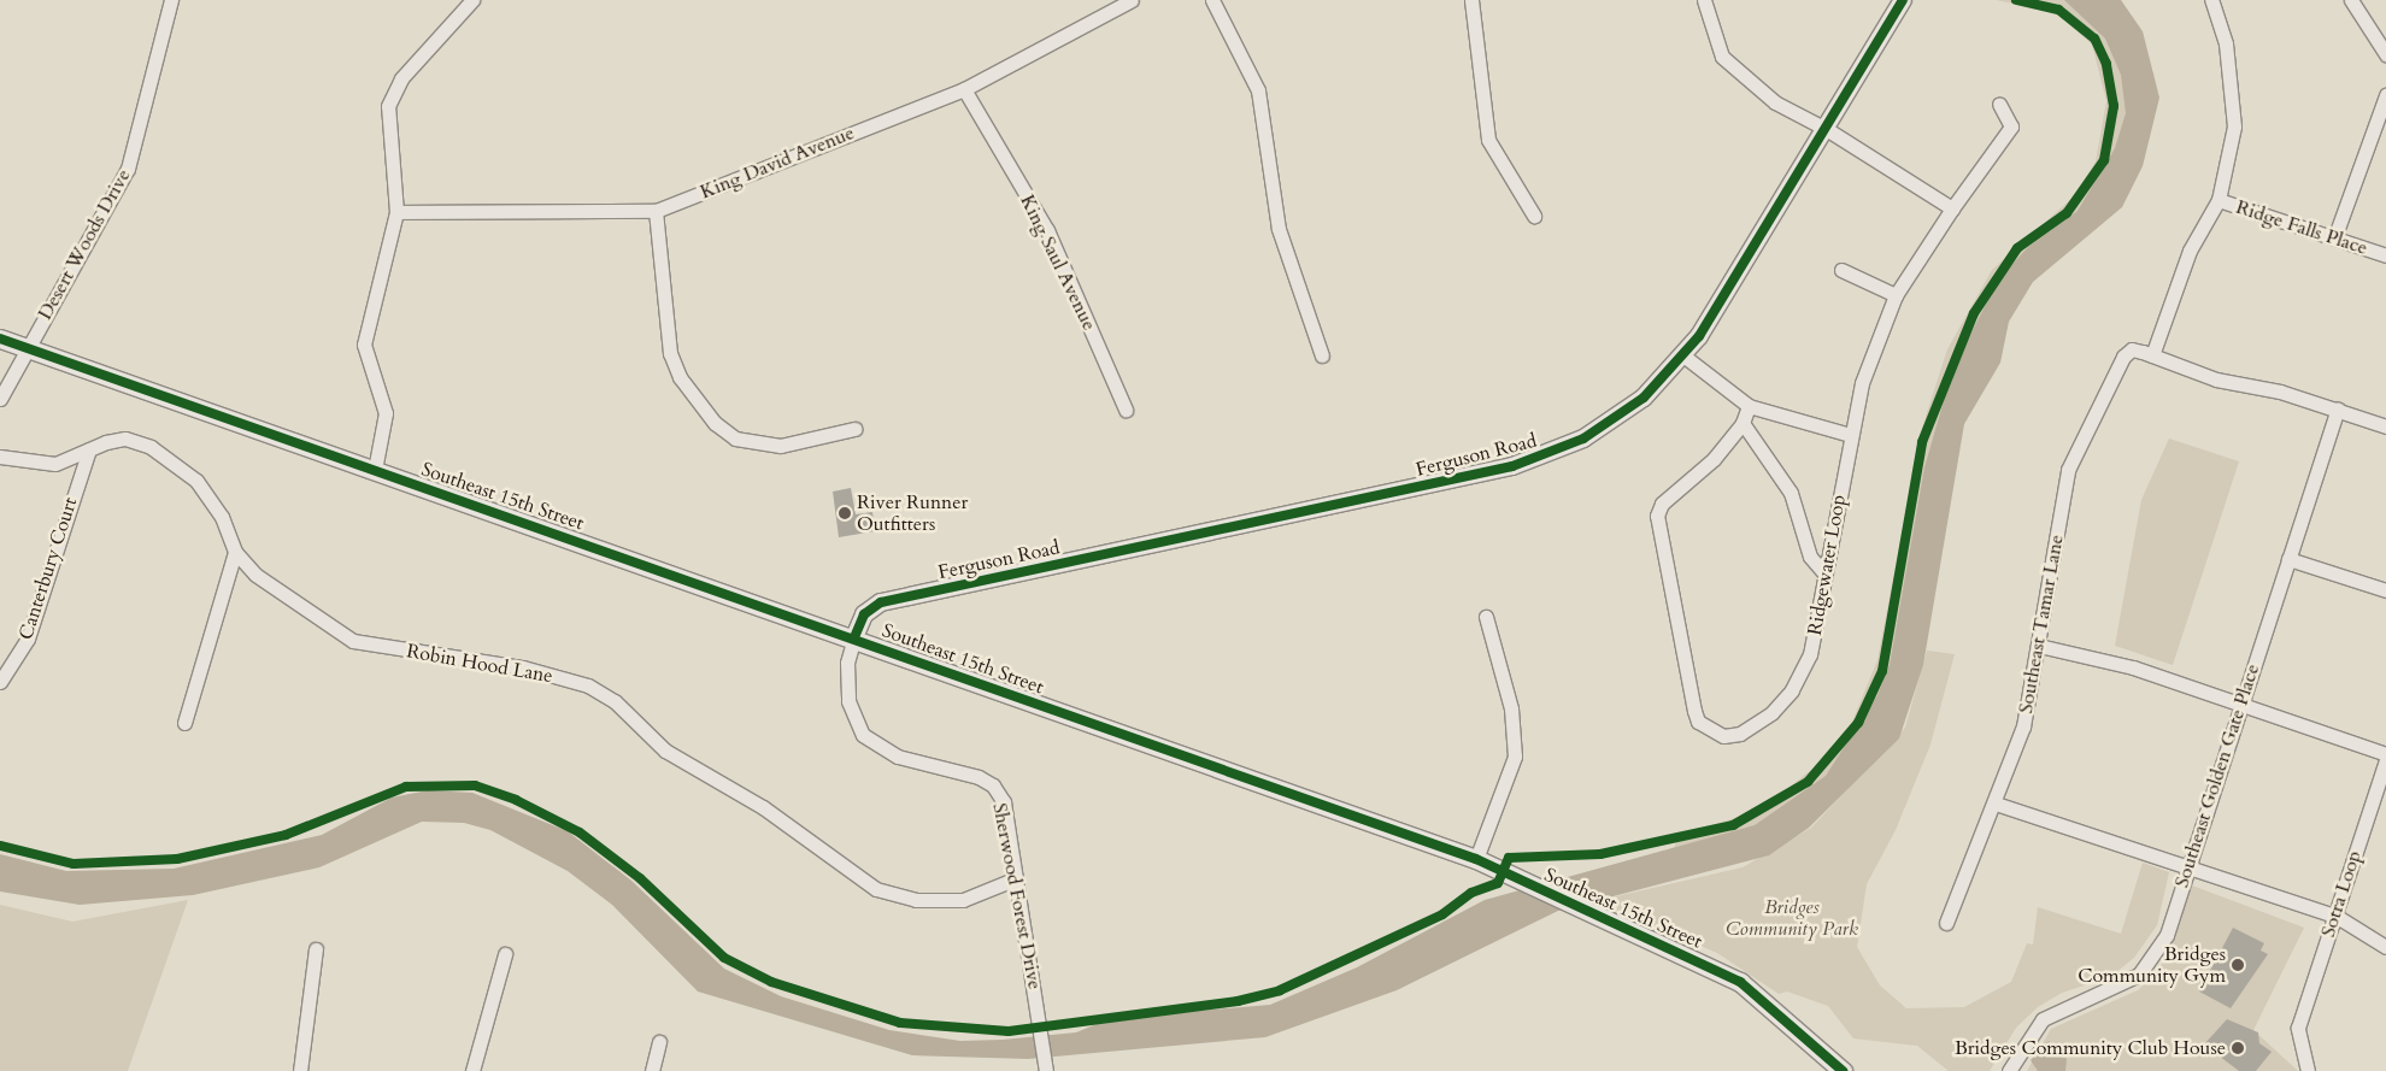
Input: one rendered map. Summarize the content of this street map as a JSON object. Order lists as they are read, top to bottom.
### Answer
{
  "streets": {
    "main road": ["Southeast 15th Street"],
    "street": [
      "King David Avenue",
      "Ridge Falls Place",
      "Desert Woods Drive",
      "King Saul Avenue",
      "Ferguson Road",
      "Ridgewater Loop",
      "Canterbury Court",
      "Southeast Tamar Lane",
      "Robin Hood Lane",
      "Southeast Golden Gate Place",
      "Sotra Loop",
      "Sherwood Forest Drive"
    ]
  },
  "crossings": [
    ["King David Avenue", "King Saul Avenue"],
    ["Desert Woods Drive", "Southeast 15th Street"],
    ["Ferguson Road", "Southeast 15th Street"],
    ["Ferguson Road", "Sherwood Forest Drive"],
    ["Southeast 15th Street", "Sherwood Forest Drive"],
    ["Canterbury Court", "Robin Hood Lane"],
    ["Robin Hood Lane", "Sherwood Forest Drive"]
  ],
  "parks": ["Bridges Community Park"],
  "places": ["River Runner Outfitters", "Bridges Community Gym", "Bridges Community Club House"]
}
